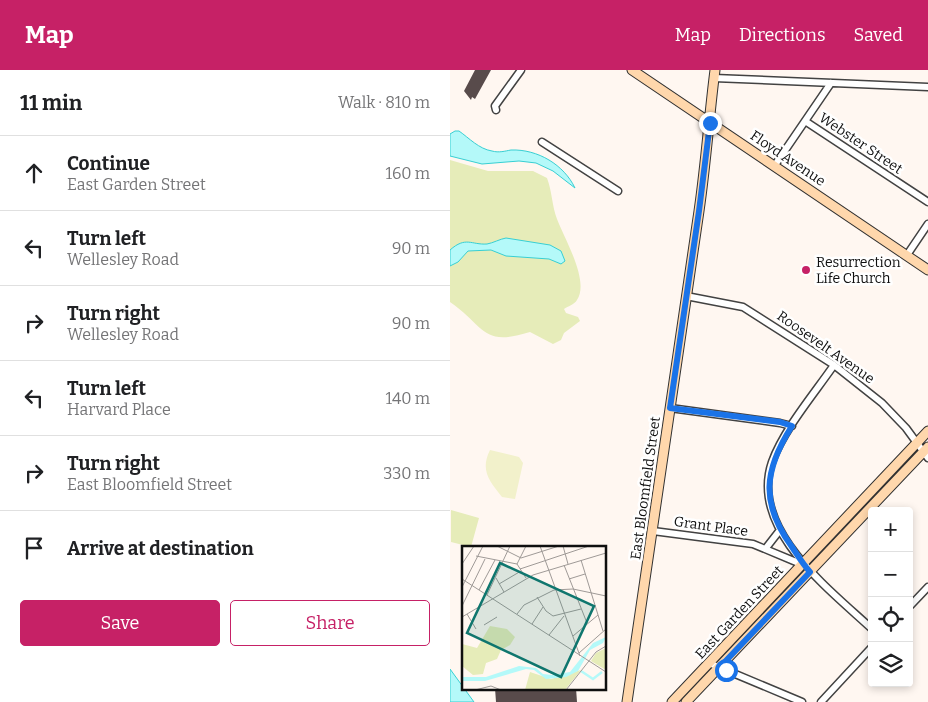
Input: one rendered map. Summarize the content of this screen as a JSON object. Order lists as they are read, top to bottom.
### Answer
{
  "streets": {
    "street": [
      "Webster Street",
      "Floyd Avenue",
      "Roosevelt Avenue",
      "East Bloomfield Street",
      "Grant Place",
      "East Garden Street"
    ]
  },
  "crossings": [
    ["Floyd Avenue", "East Bloomfield Street"],
    ["Roosevelt Avenue", "East Bloomfield Street"],
    ["Roosevelt Avenue", "East Garden Street"],
    ["East Bloomfield Street", "Grant Place"],
    ["Grant Place", "East Garden Street"]
  ],
  "places": ["Resurrection Life Church"],
  "page": {
    "header": "Map",
    "nav": ["Map", "Directions", "Saved"],
    "heading": ["11 min", "Walk · 810 m"],
    "list": [
      ["Continue", "East Garden Street", "160 m"],
      ["Turn left", "Wellesley Road", "90 m"],
      ["Turn right", "Wellesley Road", "90 m"],
      ["Turn left", "Harvard Place", "140 m"],
      ["Turn right", "East Bloomfield Street", "330 m"],
      "Arrive at destination"
    ],
    "map_buttons": ["+", "−"],
    "buttons": ["Save", "Share"]
  }
}
